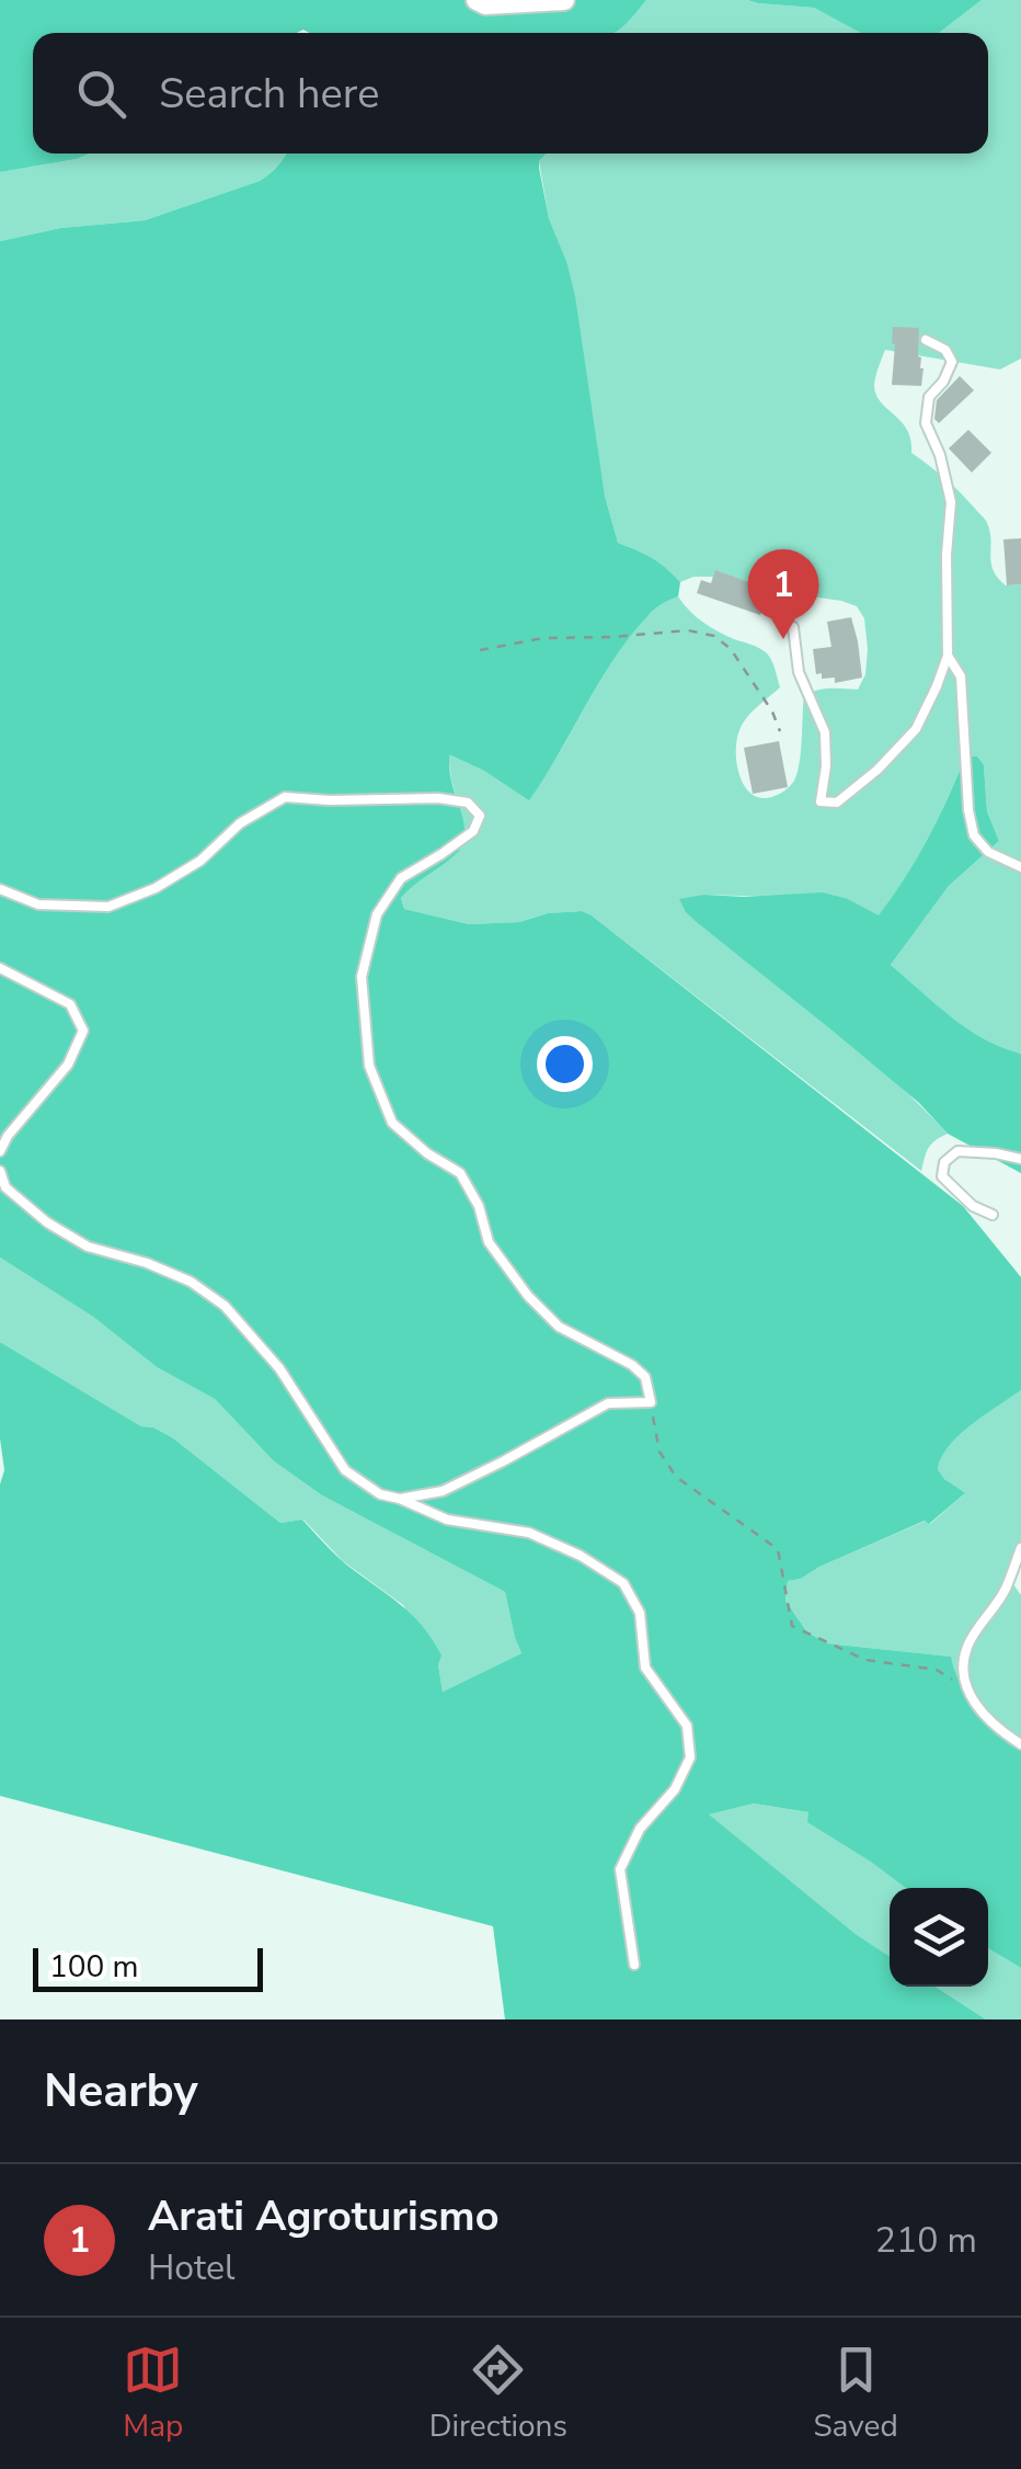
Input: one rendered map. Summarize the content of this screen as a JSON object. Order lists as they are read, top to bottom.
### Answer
{
  "scale_bar": "100 m",
  "page": {
    "search": "Search here",
    "pins": "1",
    "scale": "100 m",
    "heading": "Nearby",
    "list": [
      {
        "mark": "1",
        "name": "Arati Agroturismo",
        "note": "Hotel",
        "value": "210 m"
      }
    ],
    "nav": ["Map", "Directions", "Saved"]
  }
}
